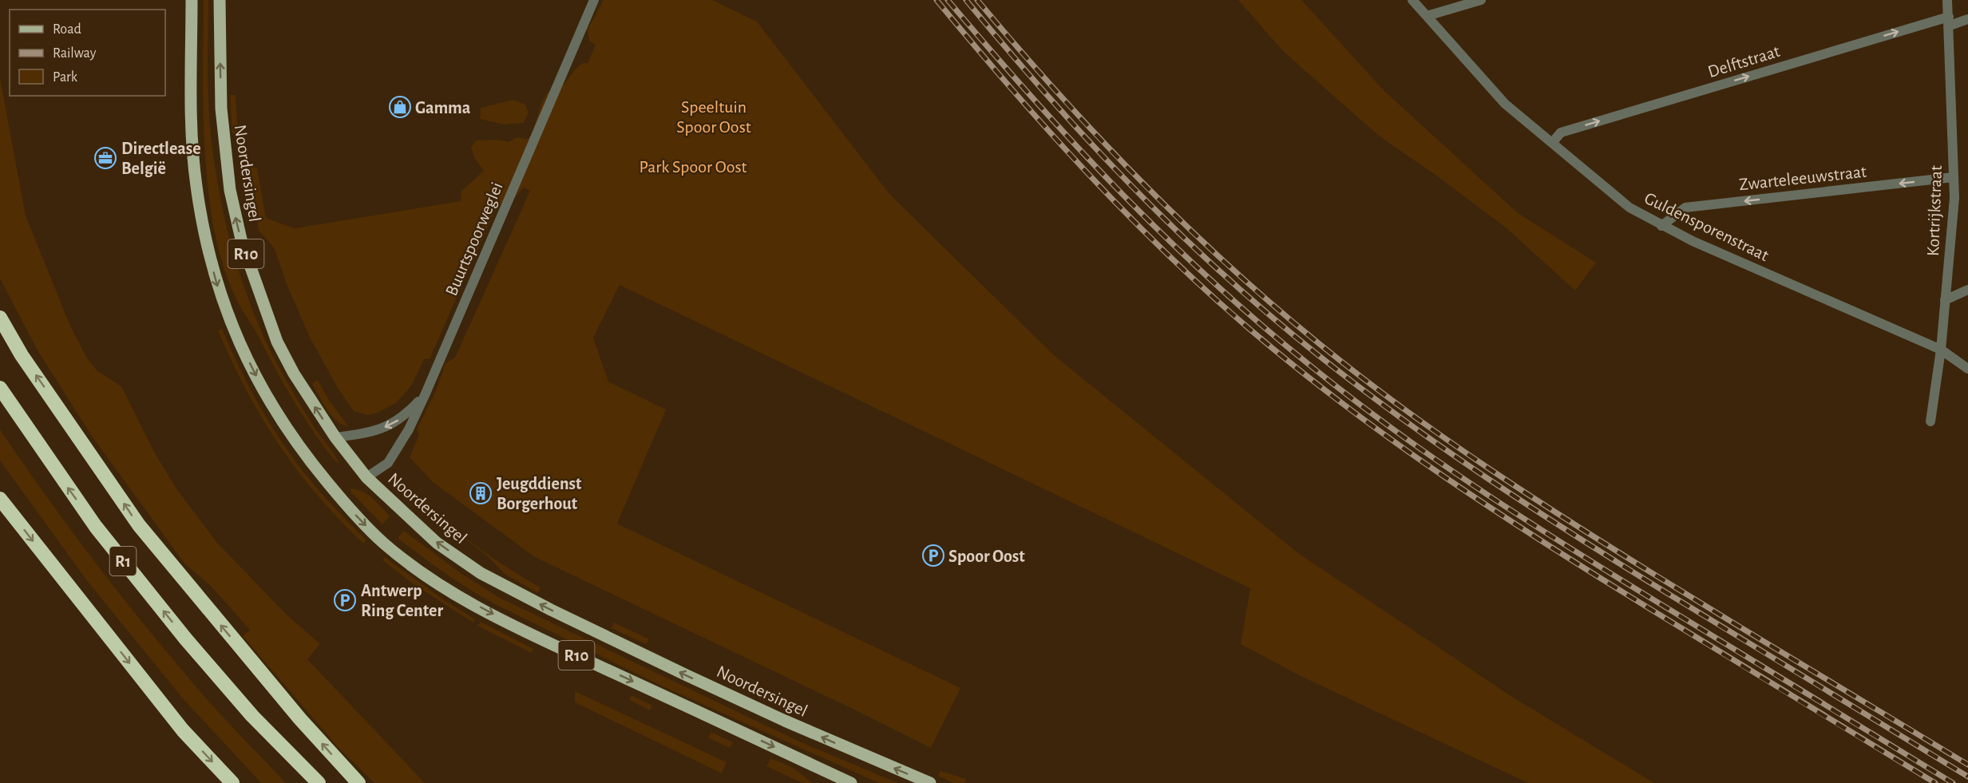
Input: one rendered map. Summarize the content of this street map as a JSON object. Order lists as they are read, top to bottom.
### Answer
{
  "streets": {
    "highway": ["R1"],
    "main road": ["Noordersingel", "R10"],
    "street": [
      "Delftstraat",
      "Zwarteleeuwstraat",
      "Kortrijkstraat",
      "Guldensporenstraat",
      "Buurtspoorweglei"
    ]
  },
  "crossings": [
    ["Delftstraat", "Kortrijkstraat"],
    ["Delftstraat", "Guldensporenstraat"],
    ["Noordersingel", "Buurtspoorweglei"],
    ["Zwarteleeuwstraat", "Kortrijkstraat"],
    ["Zwarteleeuwstraat", "Guldensporenstraat"],
    ["Kortrijkstraat", "Guldensporenstraat"]
  ],
  "one_way": ["Delftstraat", "Zwarteleeuwstraat"],
  "parks": ["Speeltuin Spoor Oost", "Park Spoor Oost"],
  "places": {
    "shop": ["Gamma"],
    "office": ["Directlease België"],
    "building": ["Jeugddienst Borgerhout"],
    "parking": ["Spoor Oost", "Antwerp Ring Center"]
  },
  "legend": ["Road", "Railway", "Park"]
}
